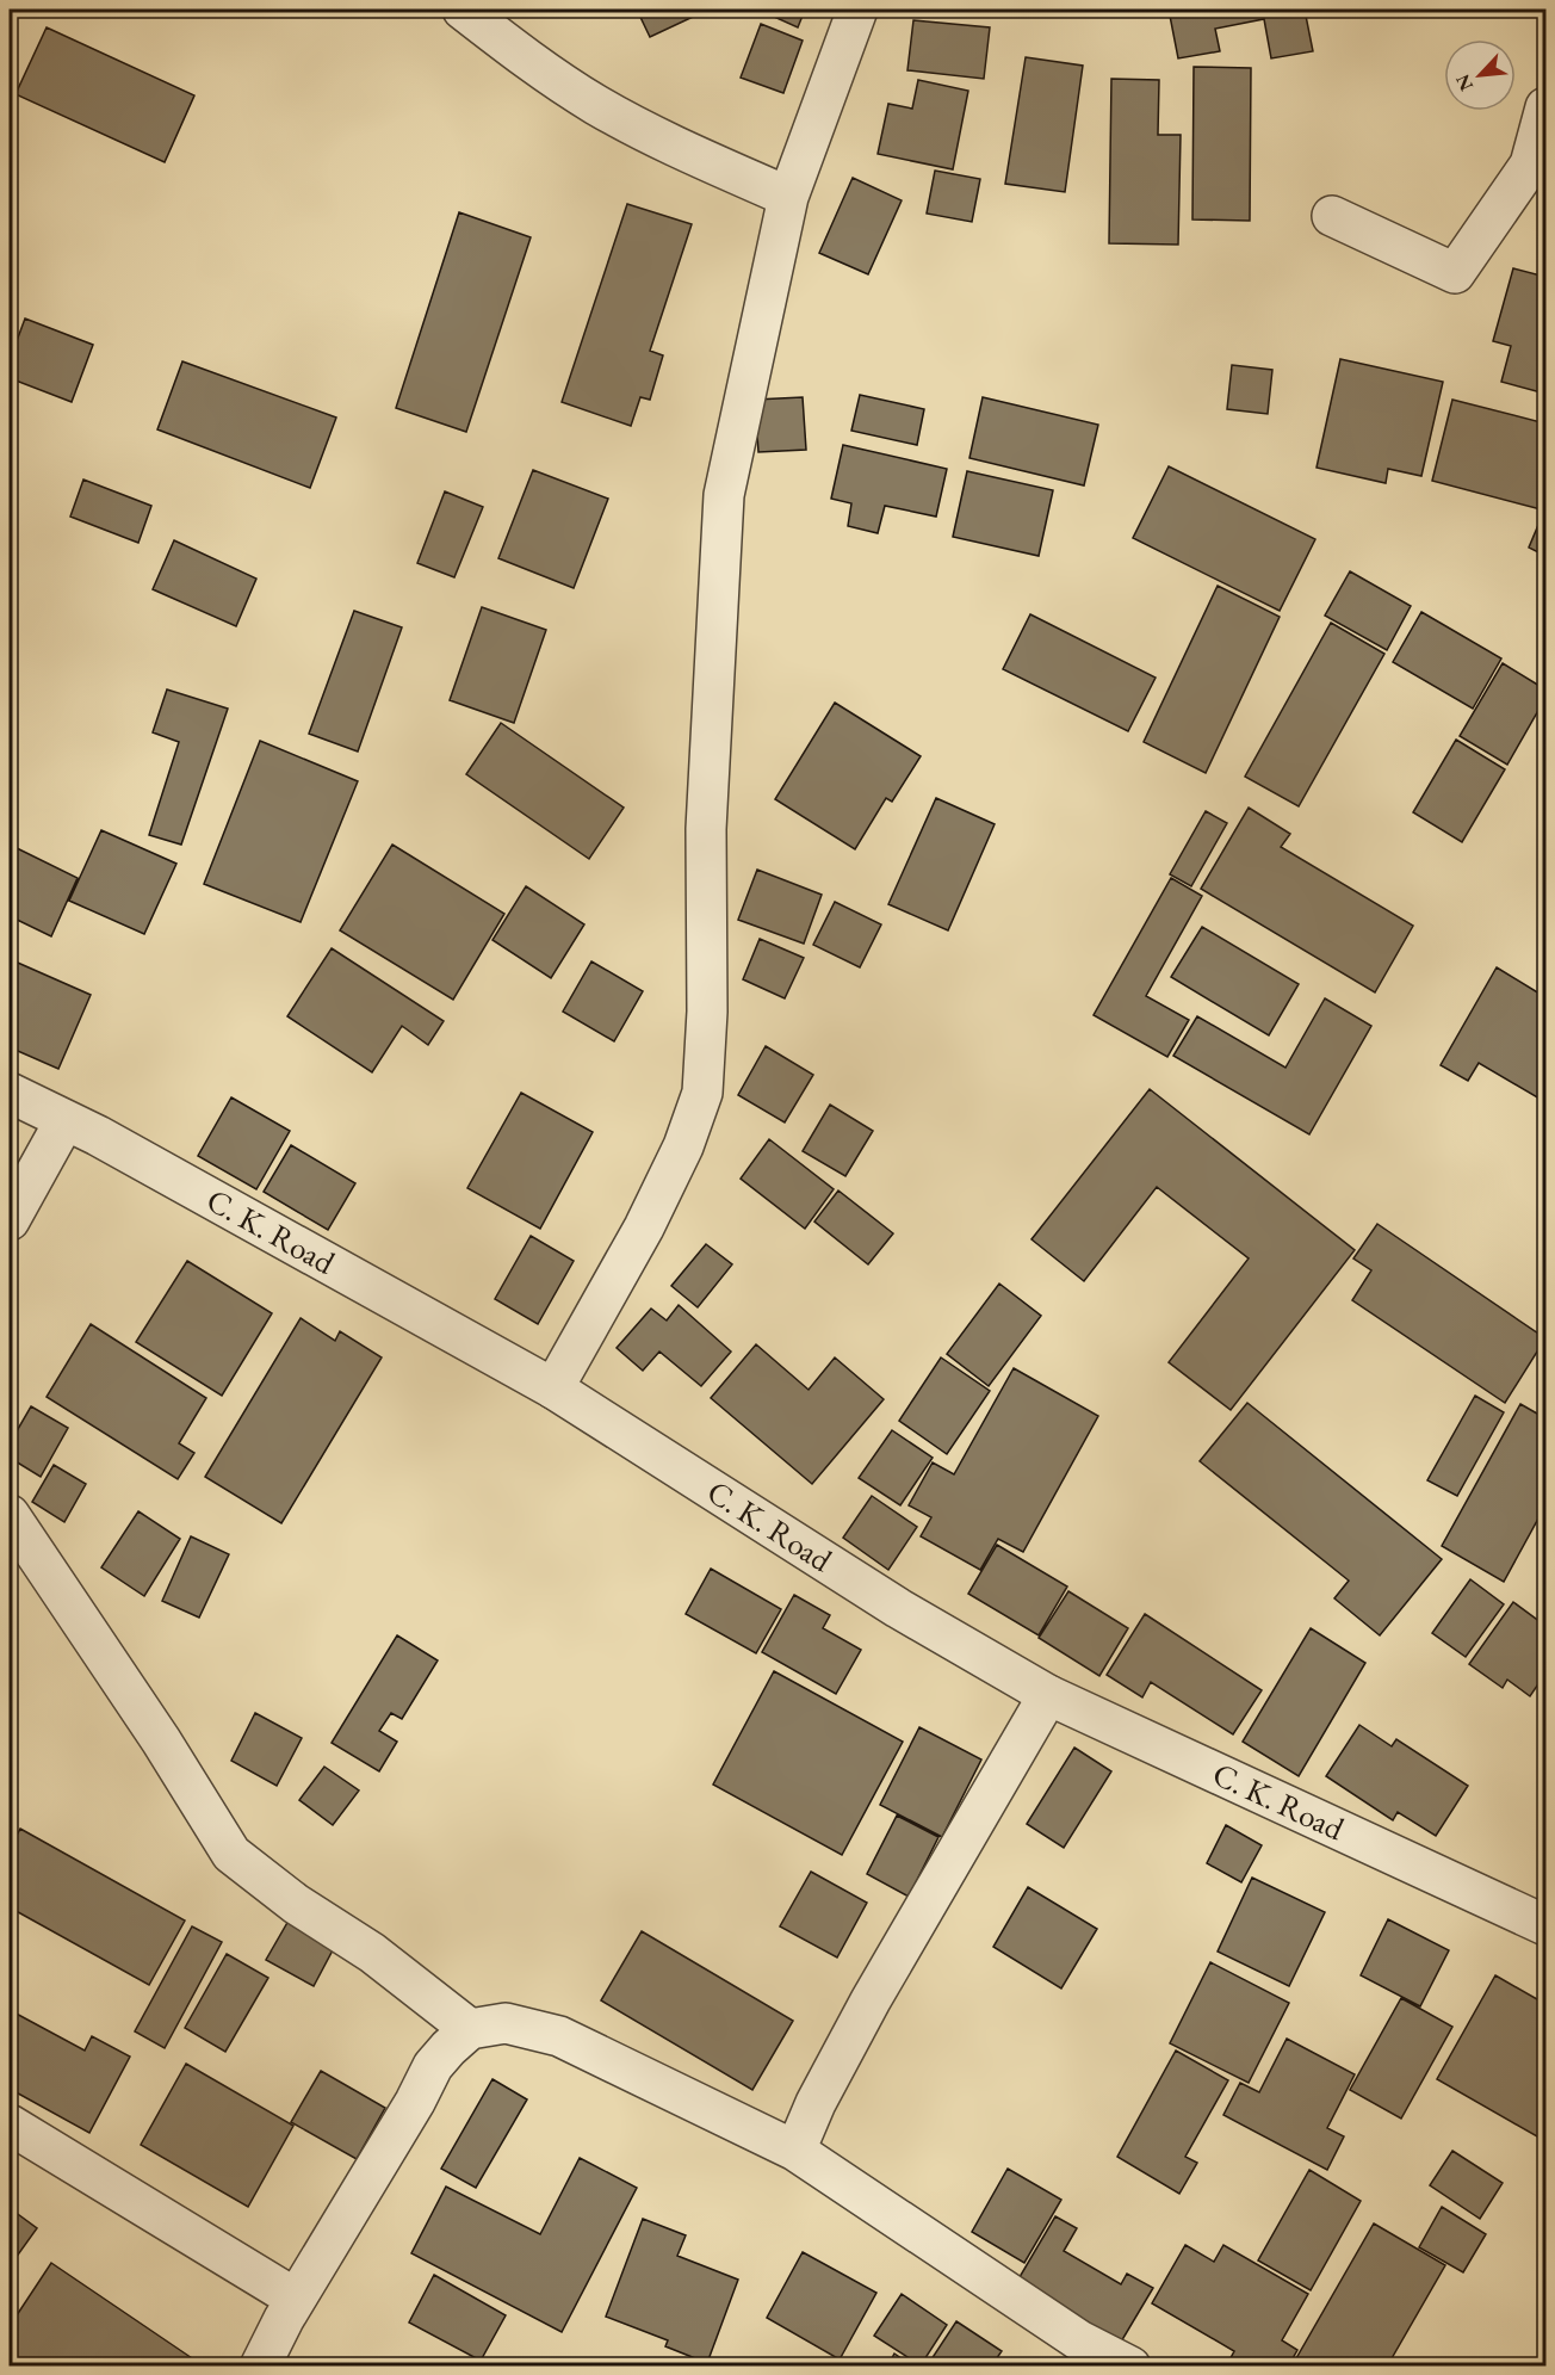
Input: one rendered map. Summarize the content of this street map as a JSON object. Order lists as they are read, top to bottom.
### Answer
{
  "streets": {
    "street": ["C. K. Road"]
  },
  "north": "bottom left"
}
